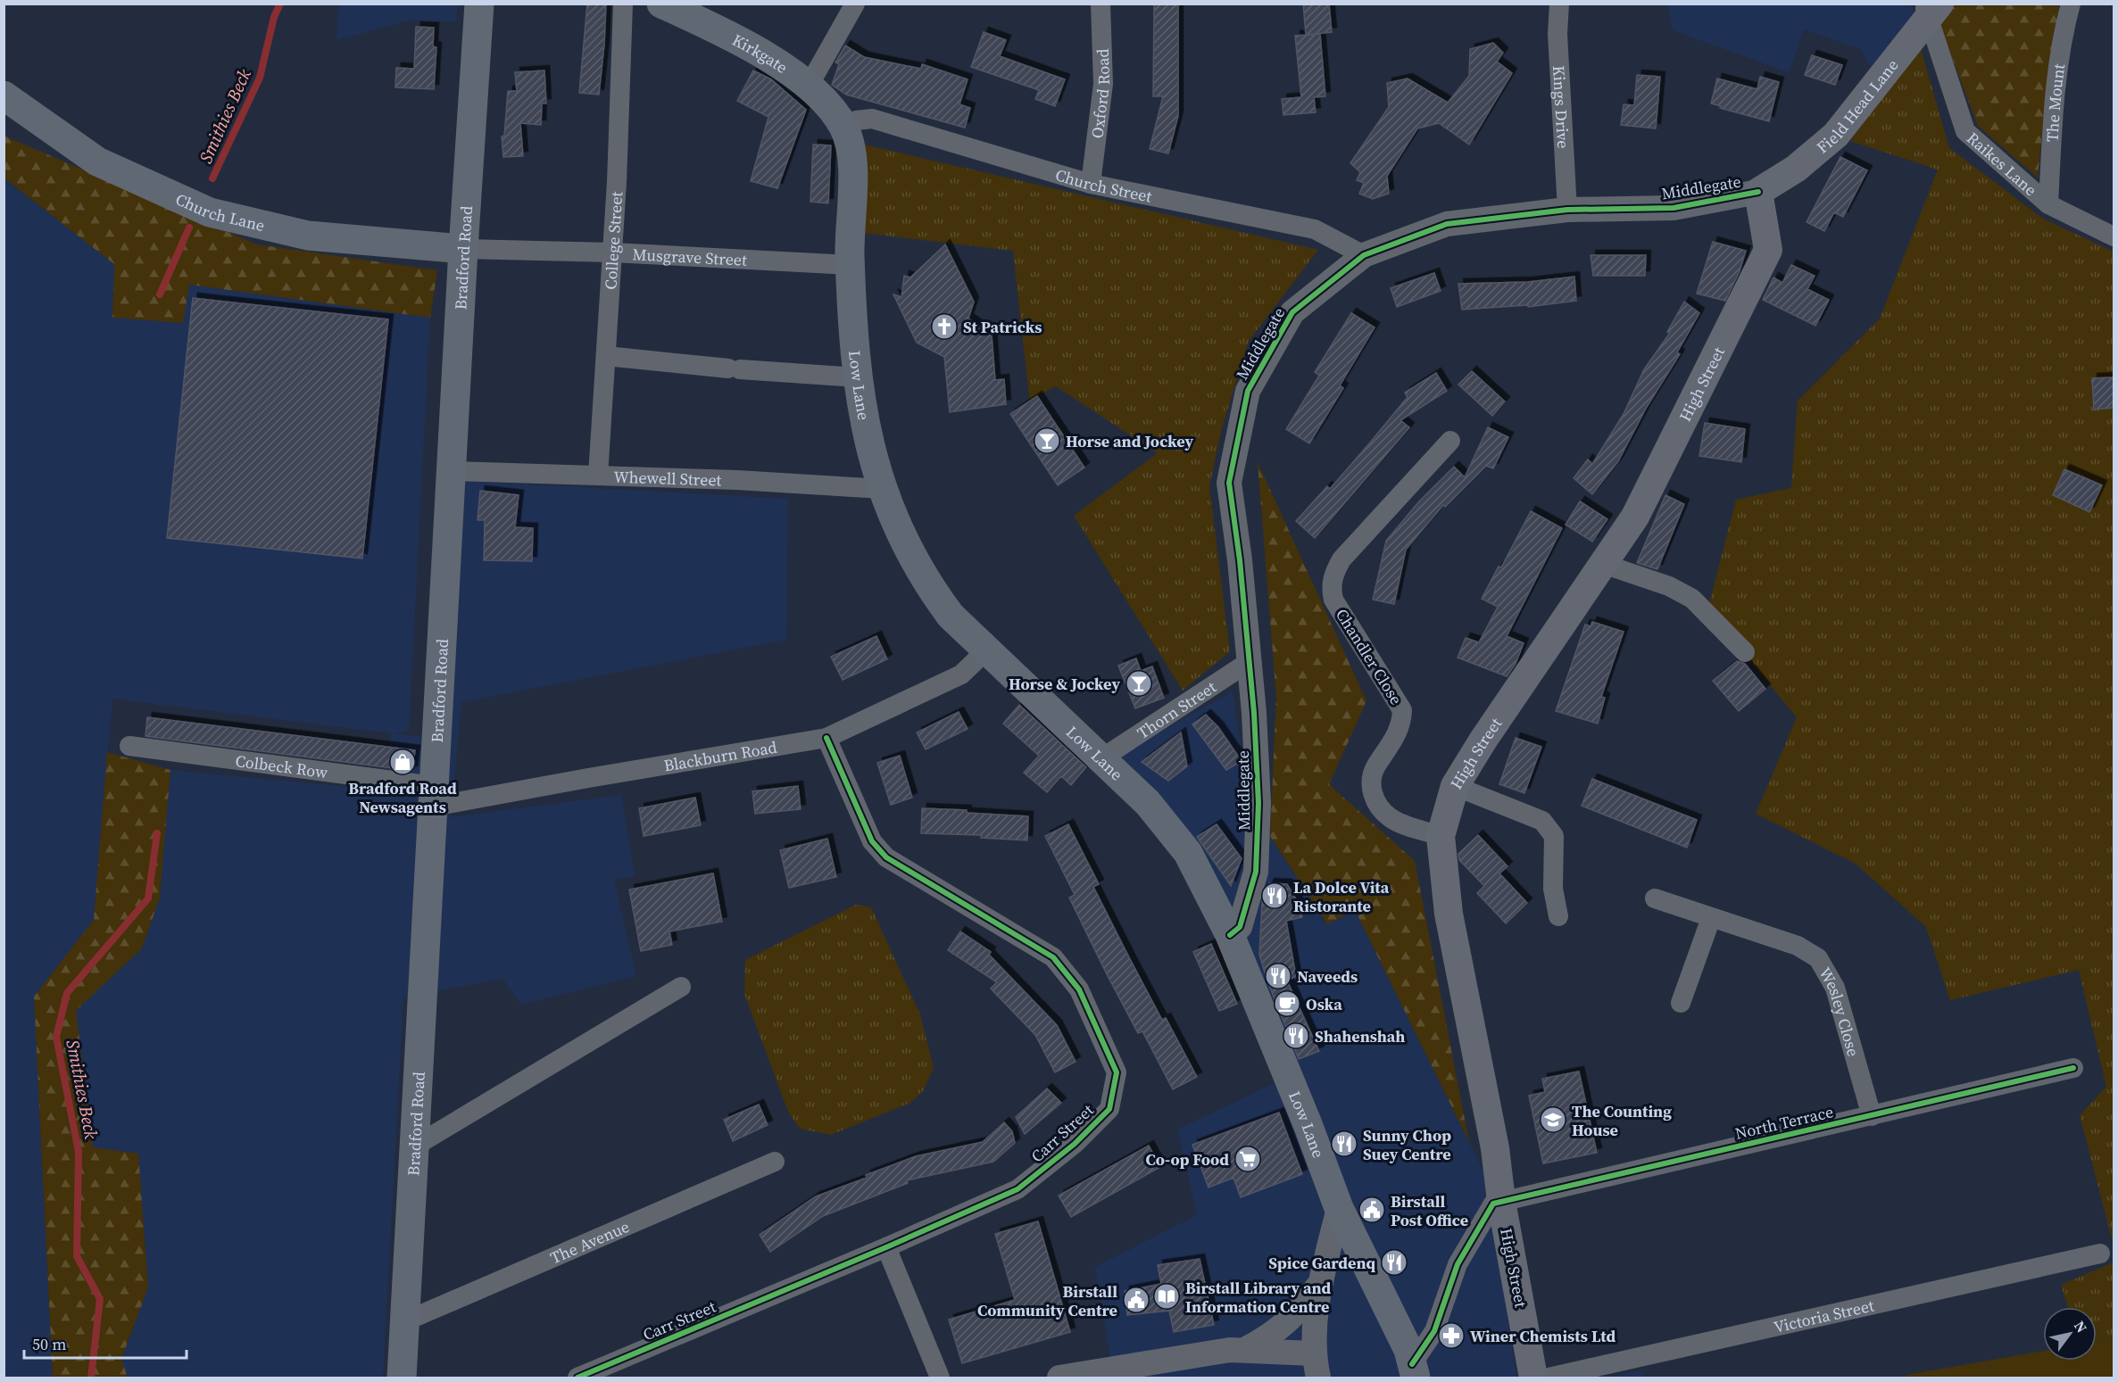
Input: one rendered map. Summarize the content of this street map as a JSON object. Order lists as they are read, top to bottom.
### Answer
{
  "streets": {
    "main road": [
      "Kirkgate",
      "Field Head Lane",
      "Church Lane",
      "Bradford Road",
      "High Street",
      "Low Lane"
    ],
    "street": [
      "Oxford Road",
      "The Mount",
      "Kings Drive",
      "Raikes Lane",
      "Church Street",
      "Middlegate",
      "College Street",
      "Musgrave Street",
      "Whewell Street",
      "Chandler Close",
      "Thorn Street",
      "Blackburn Road",
      "Colbeck Row",
      "Wesley Close",
      "North Terrace",
      "Carr Street",
      "The Avenue",
      "Victoria Street"
    ]
  },
  "crossings": [
    ["Kirkgate", "Church Street"],
    ["Kirkgate", "Low Lane"],
    ["Oxford Road", "Church Street"],
    ["The Mount", "Raikes Lane"],
    ["Field Head Lane", "Raikes Lane"],
    ["Field Head Lane", "Middlegate"],
    ["Field Head Lane", "High Street"],
    ["Kings Drive", "Middlegate"],
    ["Church Street", "Middlegate"],
    ["Church Street", "Low Lane"],
    ["Middlegate", "High Street"],
    ["Middlegate", "Low Lane"],
    ["Middlegate", "Thorn Street"],
    ["Church Lane", "Musgrave Street"],
    ["Church Lane", "Bradford Road"],
    ["College Street", "Musgrave Street"],
    ["College Street", "Whewell Street"],
    ["Musgrave Street", "Bradford Road"],
    ["Musgrave Street", "Low Lane"],
    ["Bradford Road", "Whewell Street"],
    ["Bradford Road", "Blackburn Road"],
    ["Bradford Road", "Colbeck Row"],
    ["Bradford Road", "The Avenue"],
    ["High Street", "Chandler Close"],
    ["High Street", "North Terrace"],
    ["Low Lane", "Whewell Street"],
    ["Low Lane", "Thorn Street"],
    ["Low Lane", "Blackburn Road"],
    ["Blackburn Road", "Colbeck Row"],
    ["Blackburn Road", "Carr Street"],
    ["Wesley Close", "North Terrace"]
  ],
  "water": ["Smithies Beck"],
  "places": {
    "church": ["St Patricks"],
    "bar": ["Horse and Jockey", "Horse & Jockey"],
    "shop": ["Bradford Road Newsagents"],
    "restaurant": [
      "La Dolce Vita Ristorante",
      "Naveeds",
      "Shahenshah",
      "Sunny Chop Suey Centre",
      "Spice Gardenq"
    ],
    "cafe": ["Oska"],
    "school or university": ["The Counting House"],
    "supermarket": ["Co-op Food"],
    "public building": ["Birstall Post Office", "Birstall Community Centre"],
    "library": ["Birstall Library and Information Centre"],
    "pharmacy": ["Winer Chemists Ltd"]
  },
  "scale_bar": "50 m",
  "north": "top right"
}
